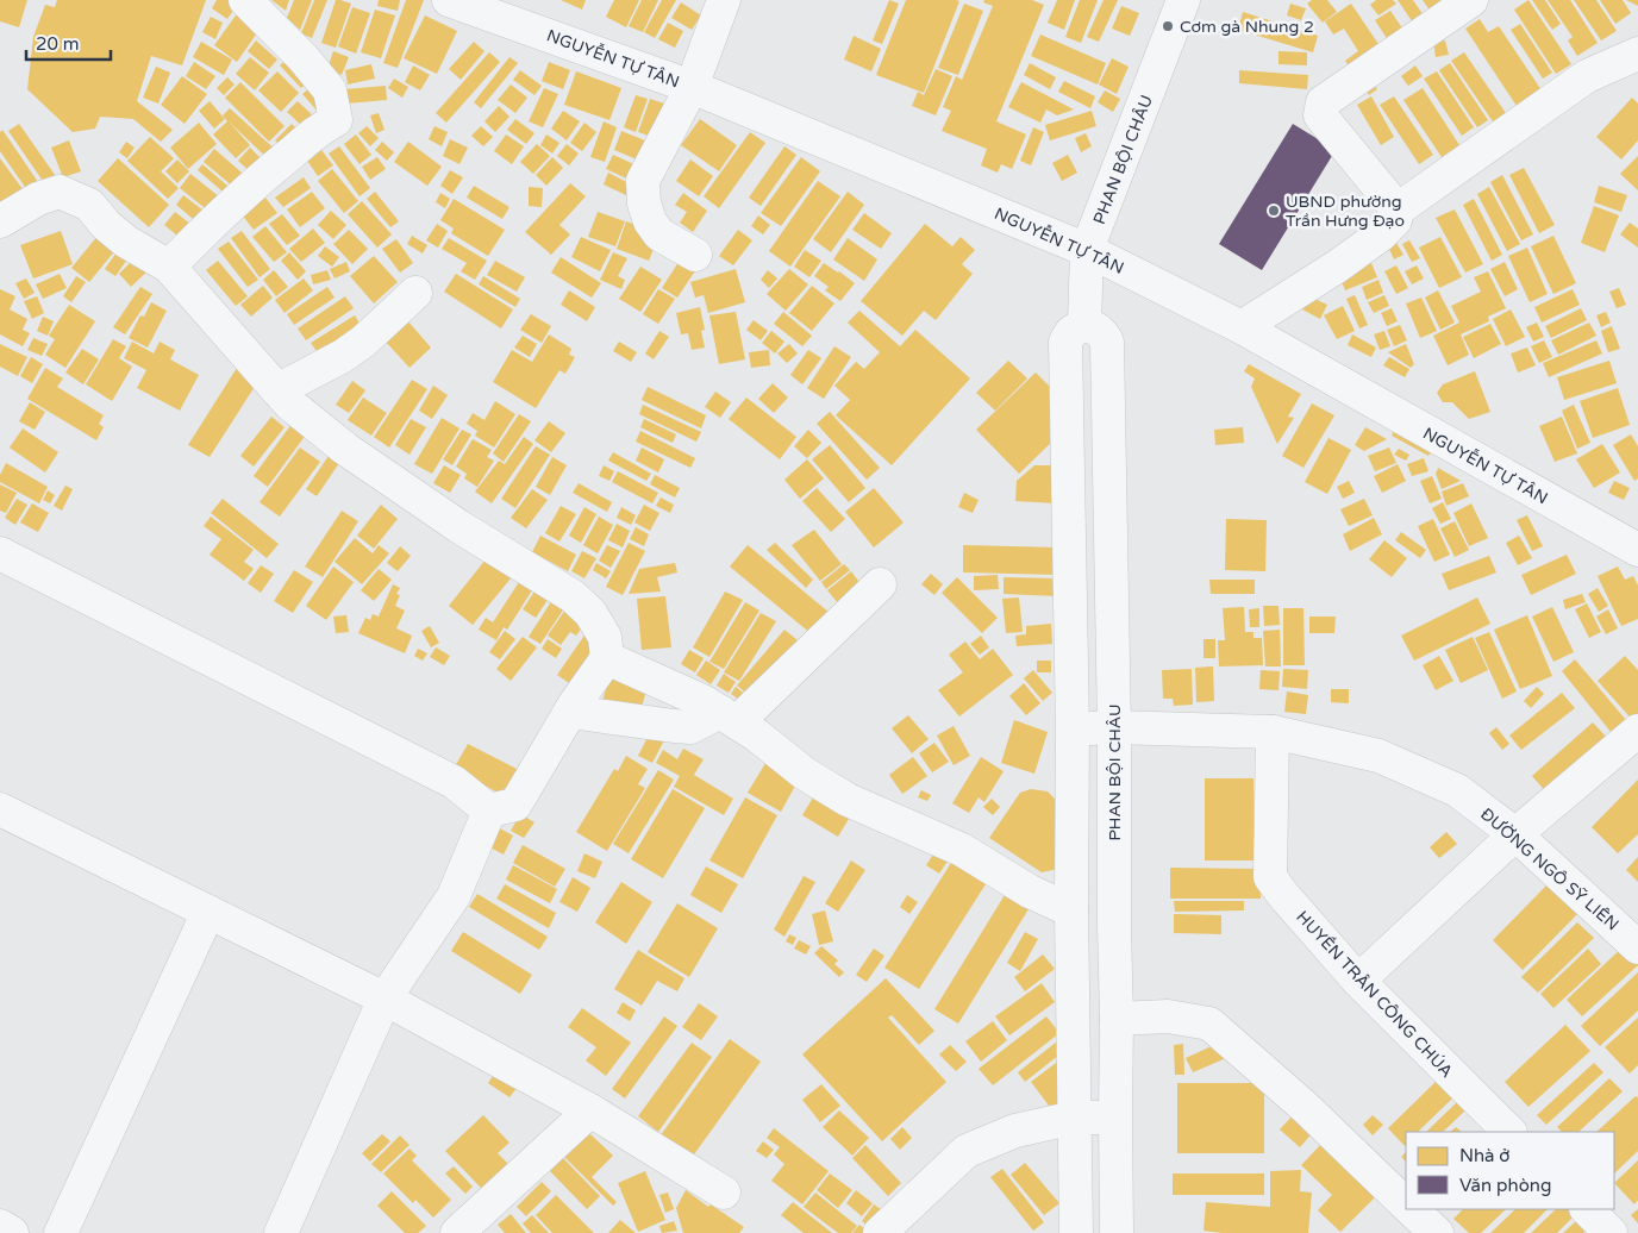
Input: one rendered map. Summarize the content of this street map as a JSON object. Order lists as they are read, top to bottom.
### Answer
{
  "streets": {
    "street": [
      "NGUYỄN TỰ TÂN",
      "PHAN BỘI CHÂU",
      "ĐƯỜNG NGÔ SỸ LIÊN",
      "HUYỀN TRÂN CÔNG CHÚA"
    ]
  },
  "crossings": [
    ["NGUYỄN TỰ TÂN", "PHAN BỘI CHÂU"],
    ["PHAN BỘI CHÂU", "ĐƯỜNG NGÔ SỸ LIÊN"],
    ["ĐƯỜNG NGÔ SỸ LIÊN", "HUYỀN TRÂN CÔNG CHÚA"]
  ],
  "places": ["Cơm gà Nhung 2", "UBND phường Trần Hưng Đạo"],
  "legend": ["Nhà ở", "Văn phòng"],
  "scale_bar": "20 m"
}
